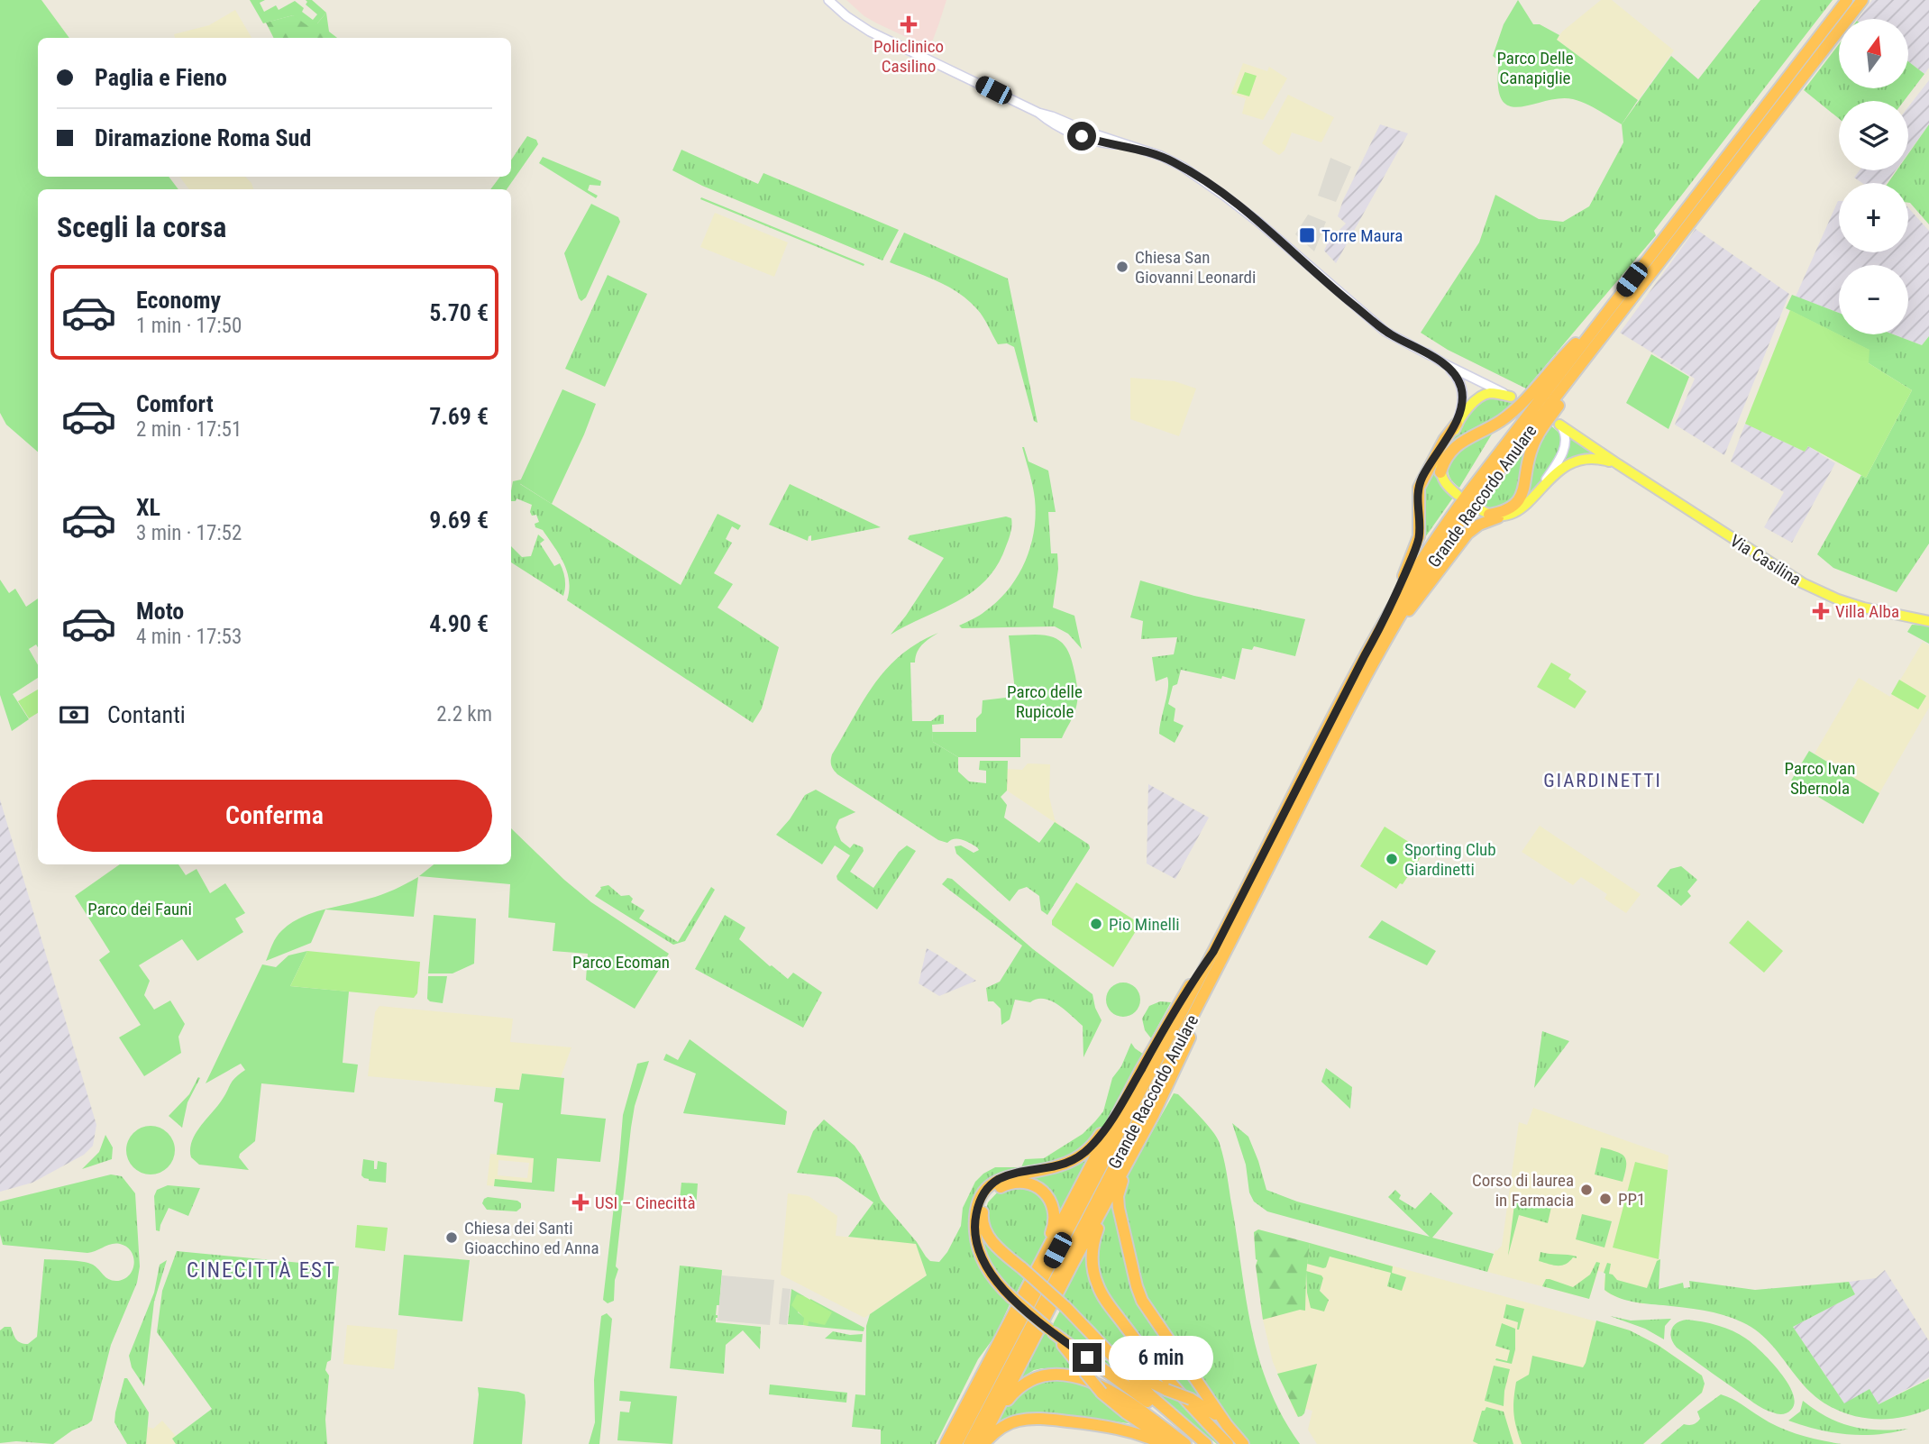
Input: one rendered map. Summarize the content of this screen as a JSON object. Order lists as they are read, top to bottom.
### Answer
{
  "streets": {
    "highway": ["Grande Raccordo Anulare"],
    "main road": ["Via Casilina"]
  },
  "districts": ["GIARDINETTI", "CINECITTÀ EST"],
  "parks": [
    "Parco Delle Canapiglie",
    "Parco delle Rupicole",
    "Parco Ivan Sbernola",
    "Parco dei Fauni",
    "Parco Ecoman"
  ],
  "places": {
    "health": ["Policlinico Casilino", "Villa Alba", "USI – Cinecittà"],
    "transit": ["Torre Maura"],
    "other": [
      "Chiesa San Giovanni Leonardi",
      "Sporting Club Giardinetti",
      "Pio Minelli",
      "Corso di laurea in Farmacia",
      "PP1",
      "Chiesa dei Santi Gioacchino ed Anna"
    ]
  },
  "north": "top",
  "page": {
    "map_buttons": ["+", "−"],
    "banner": ["Paglia e Fieno", "Diramazione Roma Sud"],
    "heading": "Scegli la corsa",
    "list": [
      {
        "name": "Economy",
        "note": "1 min · 17:50",
        "value": "5.70 €"
      },
      {
        "name": "Comfort",
        "note": "2 min · 17:51",
        "value": "7.69 €"
      },
      {
        "name": "XL",
        "note": "3 min · 17:52",
        "value": "9.69 €"
      },
      {
        "name": "Moto",
        "note": "4 min · 17:53",
        "value": "4.90 €"
      }
    ],
    "pay": ["Contanti", "2.2 km"],
    "buttons": "Conferma",
    "bubble": "6 min"
  }
}
